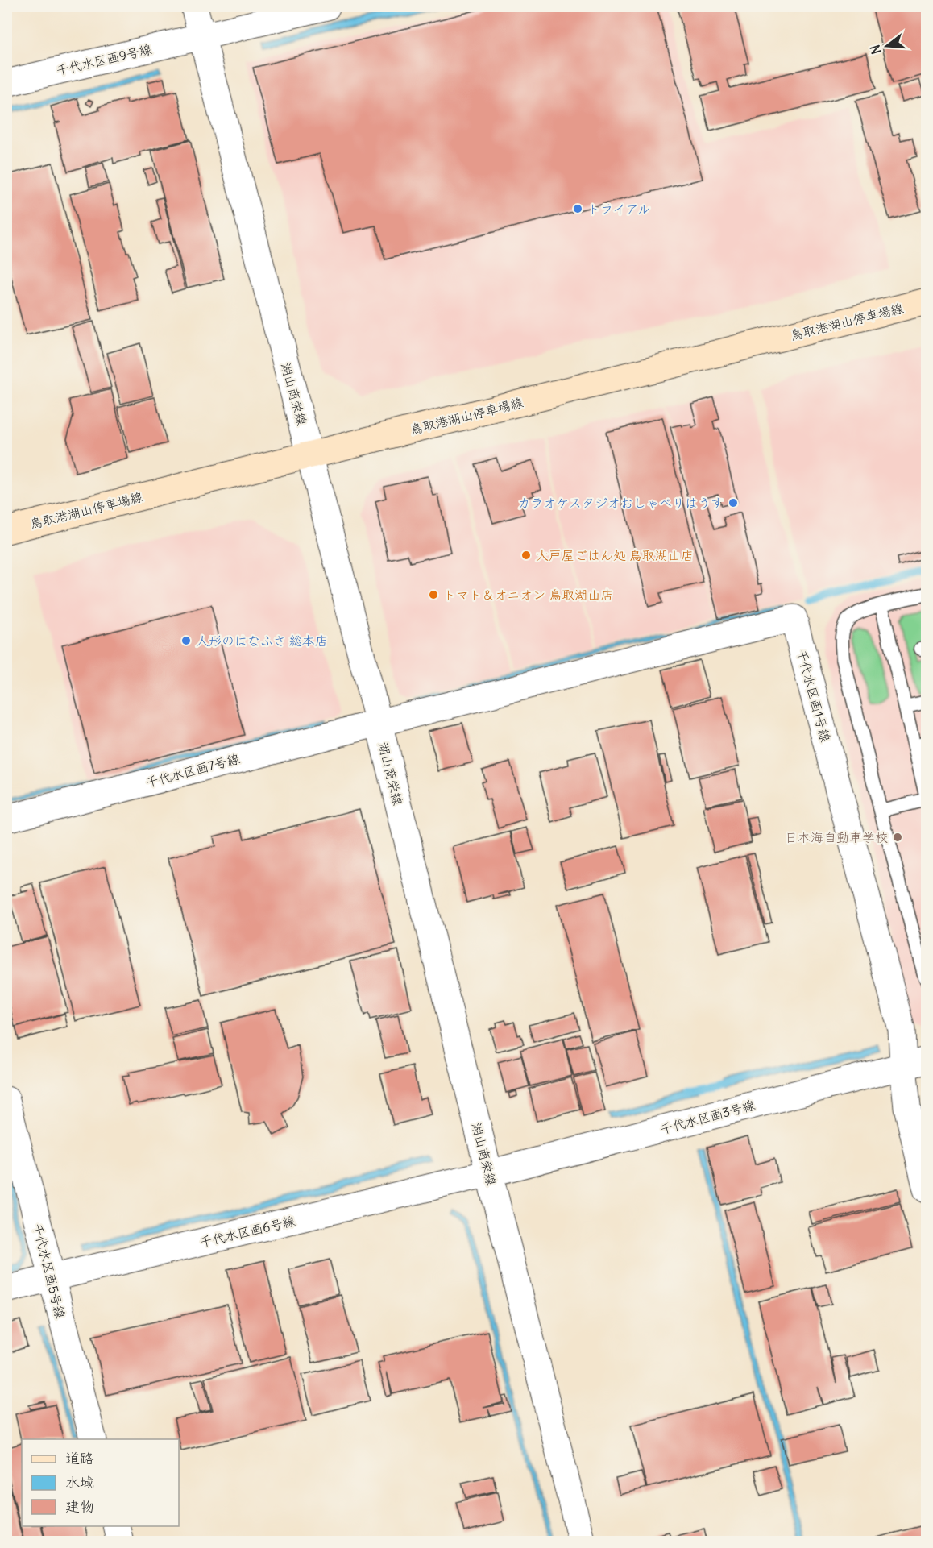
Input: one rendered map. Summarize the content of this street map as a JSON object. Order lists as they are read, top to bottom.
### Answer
{
  "streets": {
    "main road": ["鳥取港湖山停車場線"],
    "street": [
      "千代水区画9号線",
      "湖山商栄線",
      "千代水区画1号線",
      "千代水区画7号線",
      "千代水区画3号線",
      "千代水区画6号線",
      "千代水区画5号線"
    ]
  },
  "crossings": [
    ["千代水区画9号線", "湖山商栄線"],
    ["鳥取港湖山停車場線", "湖山商栄線"],
    ["湖山商栄線", "千代水区画1号線"],
    ["湖山商栄線", "千代水区画7号線"],
    ["湖山商栄線", "千代水区画3号線"],
    ["湖山商栄線", "千代水区画6号線"],
    ["千代水区画1号線", "千代水区画7号線"],
    ["千代水区画1号線", "千代水区画3号線"],
    ["千代水区画3号線", "千代水区画6号線"],
    ["千代水区画6号線", "千代水区画5号線"]
  ],
  "places": [
    "トライアル",
    "カラオケスタジオおしゃべりはうす",
    "大戸屋ごはん処 鳥取湖山店",
    "トマト＆オニオン 鳥取湖山店",
    "人形のはなふさ 総本店",
    "日本海自動車学校"
  ],
  "legend": ["道路", "水域", "建物"],
  "north": "left"
}
